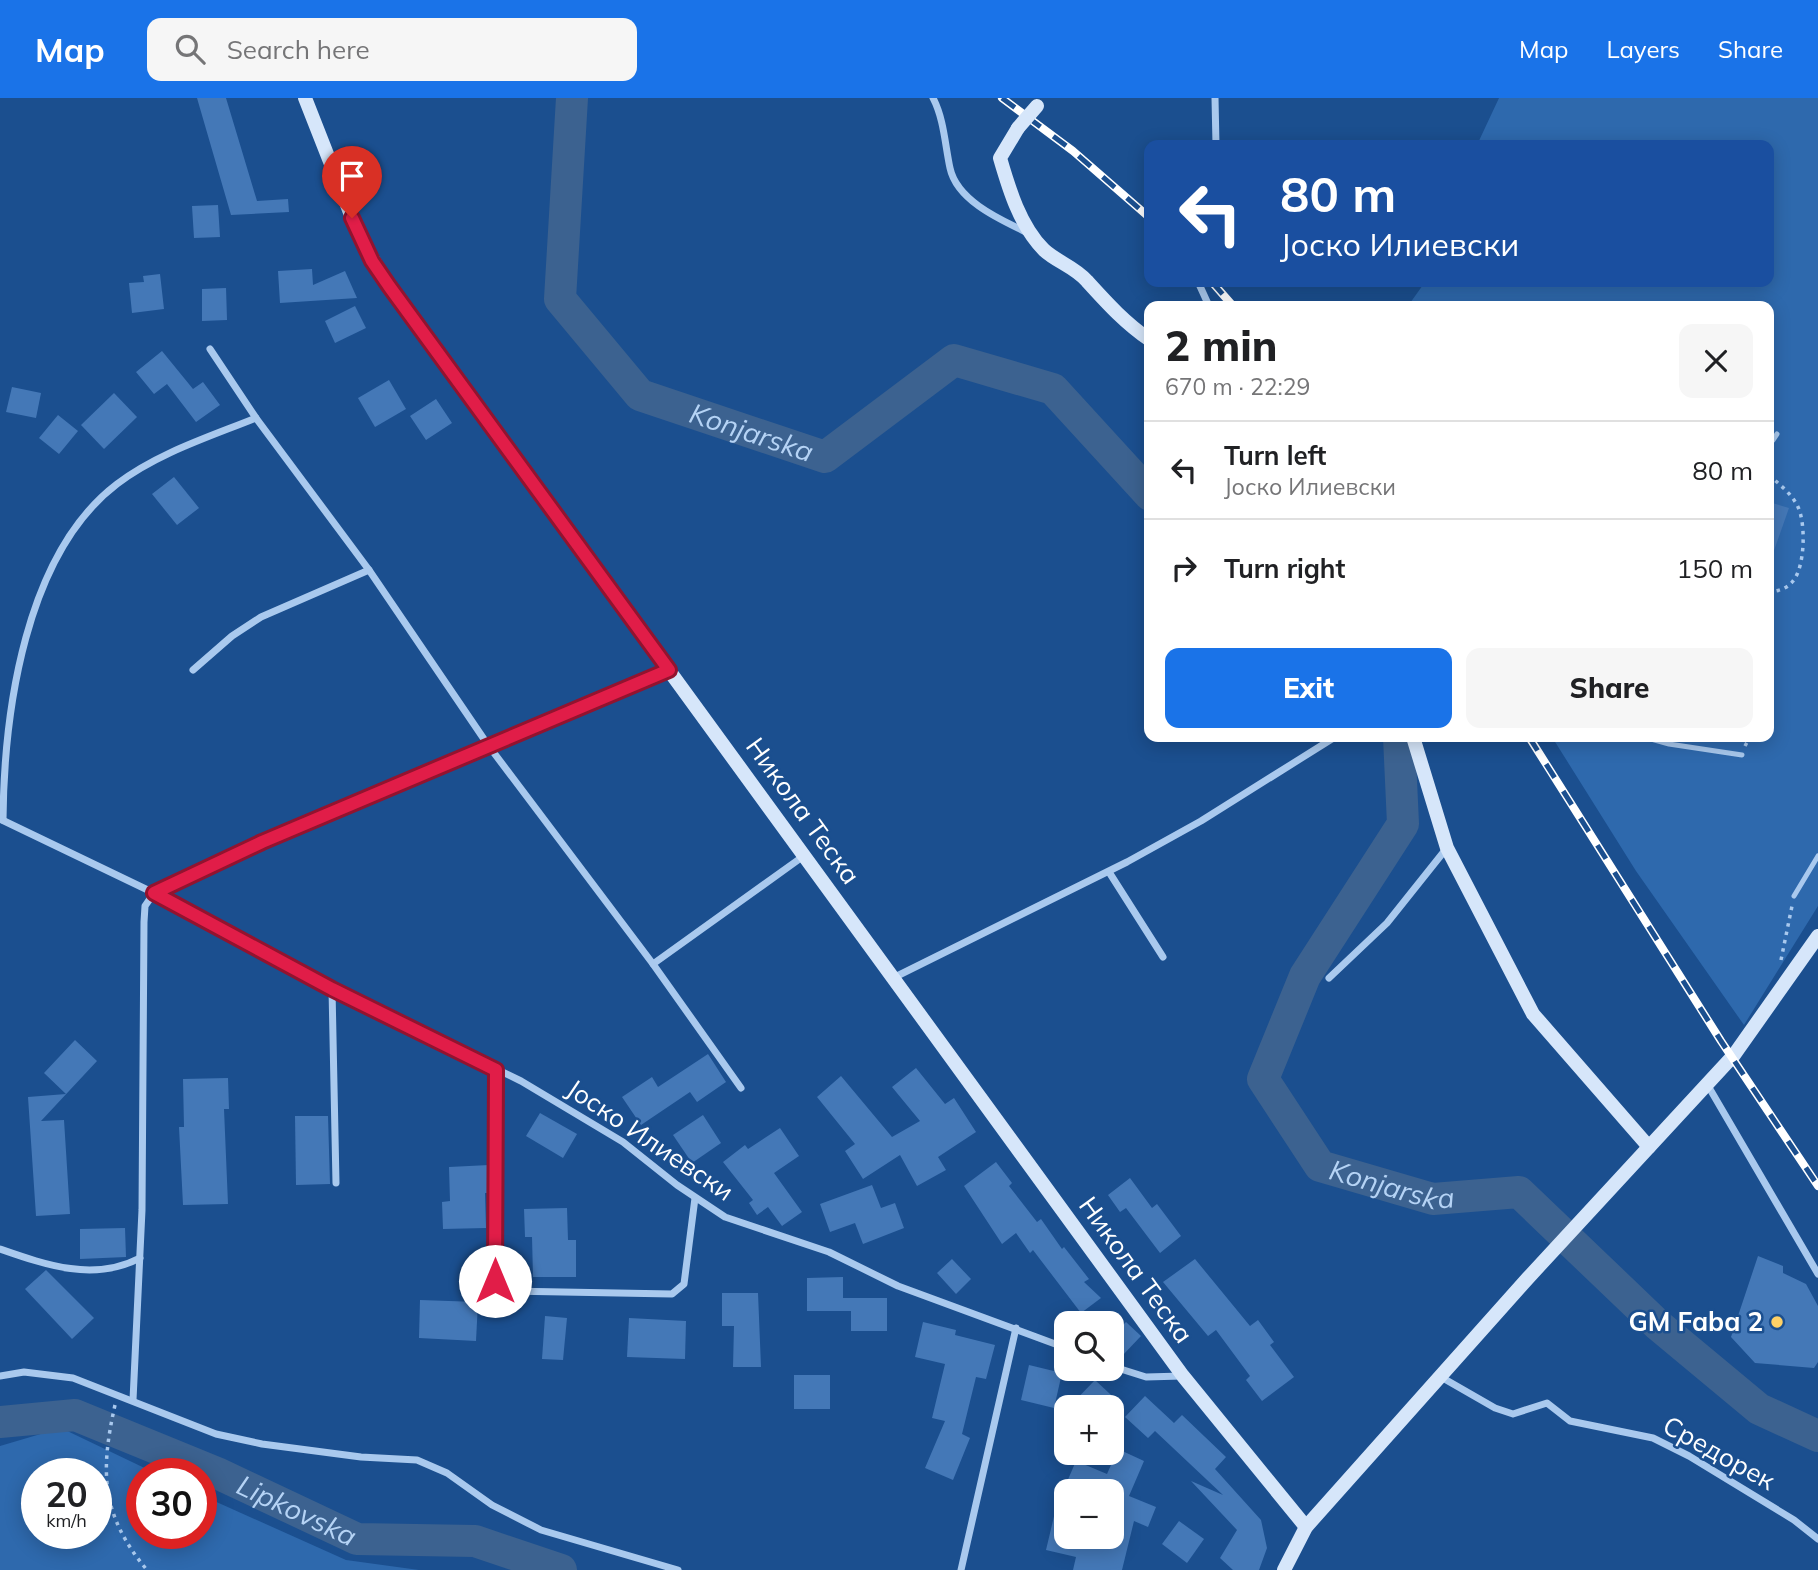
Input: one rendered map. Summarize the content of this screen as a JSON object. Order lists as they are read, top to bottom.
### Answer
{
  "streets": {
    "main road": ["Никола Теска"],
    "street": ["Јоско Илиевски", "Средорек"]
  },
  "water": ["Konjarska", "Lipkovska"],
  "places": ["GM Faba 2"],
  "page": {
    "header": "Map",
    "search": "Search here",
    "nav": ["Map", "Layers", "Share"],
    "turn": ["80 m", "Јоско Илиевски"],
    "heading": ["2 min", "670 m · 22:29"],
    "list": [
      {
        "name": "Turn left",
        "note": "Јоско Илиевски",
        "value": "80 m"
      },
      {
        "name": "Turn right",
        "value": "150 m"
      }
    ],
    "buttons": ["Exit", "Share"],
    "map_buttons": ["+", "−"],
    "speed": "20 km/h",
    "limit": "30"
  }
}
